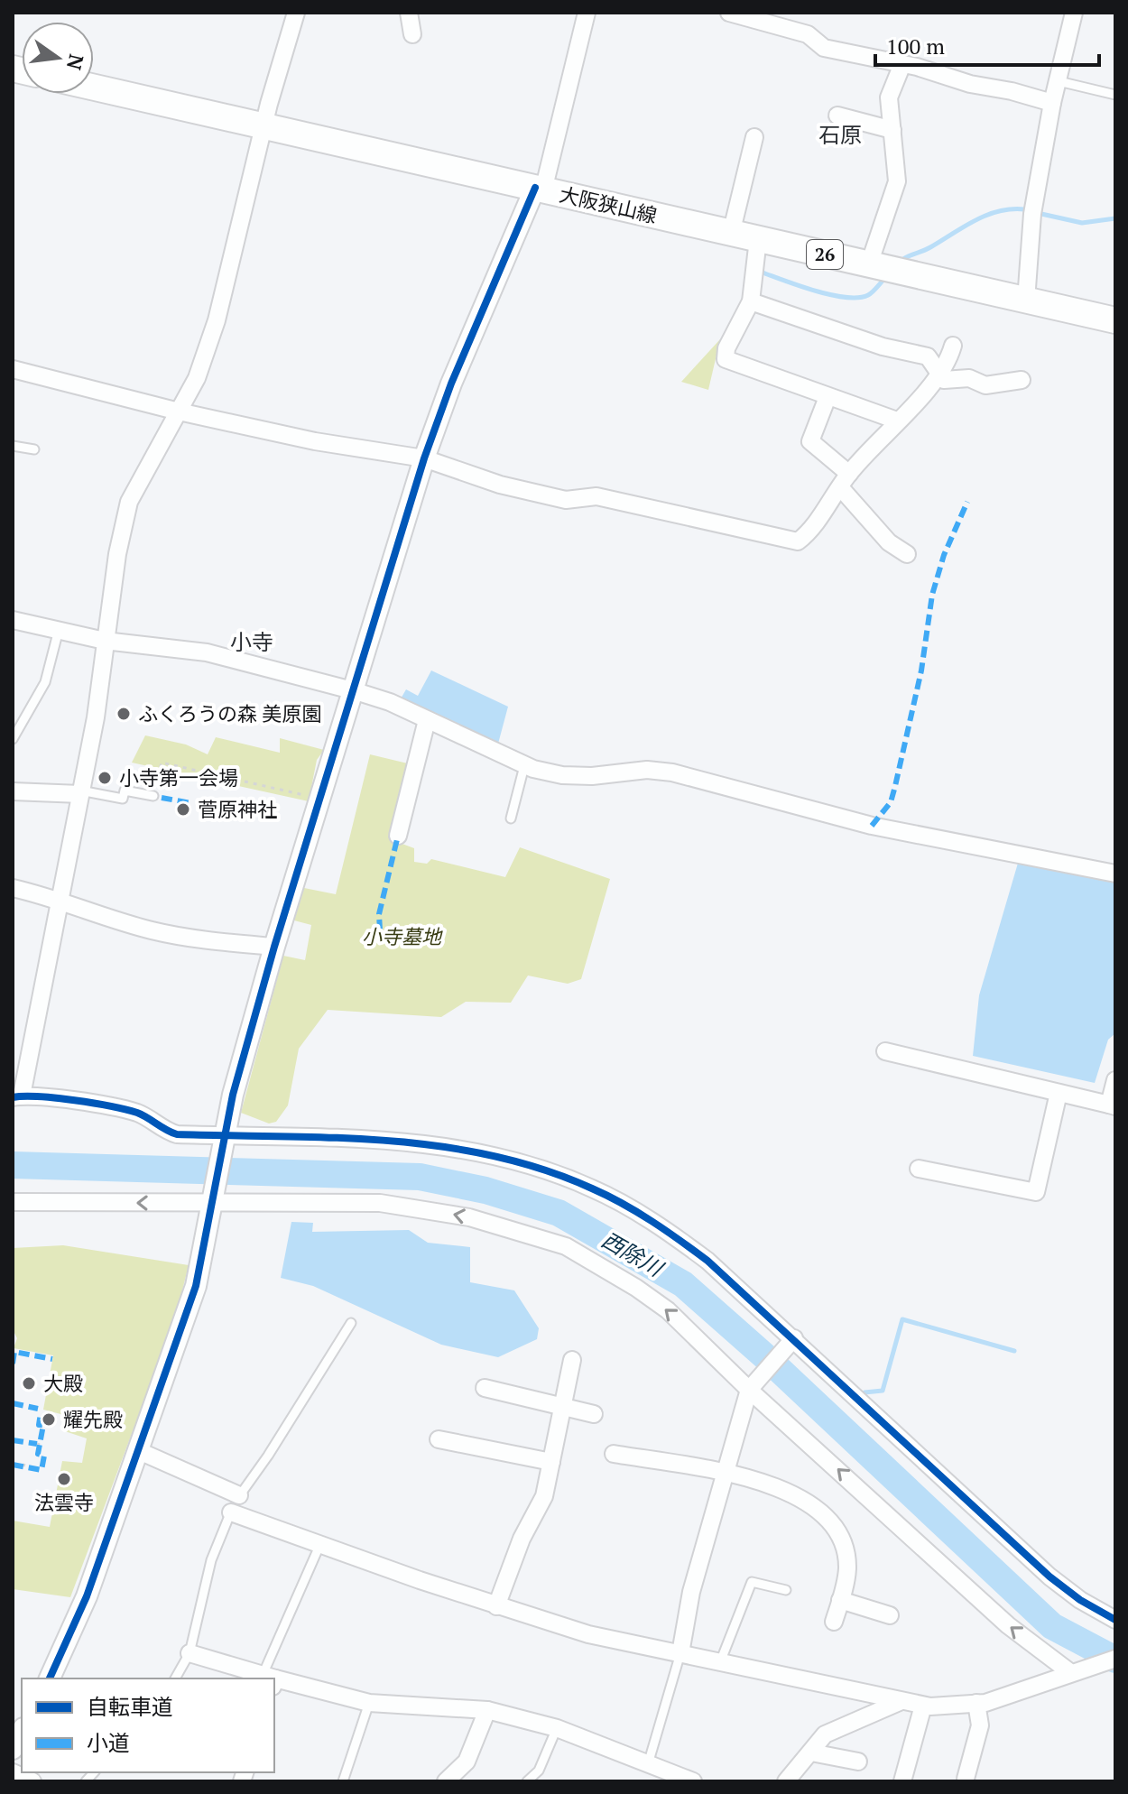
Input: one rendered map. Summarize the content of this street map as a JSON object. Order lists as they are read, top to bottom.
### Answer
{
  "streets": {
    "main road": ["大阪狭山線", "26"]
  },
  "districts": ["石原", "小寺"],
  "water": ["西除川"],
  "parks": ["小寺墓地"],
  "places": [
    "ふくろうの森 美原園",
    "小寺第一会場",
    "菅原神社",
    "大殿",
    "耀先殿",
    "法雲寺"
  ],
  "legend": ["自転車道", "小道"],
  "scale_bar": "100 m",
  "north": "right"
}
